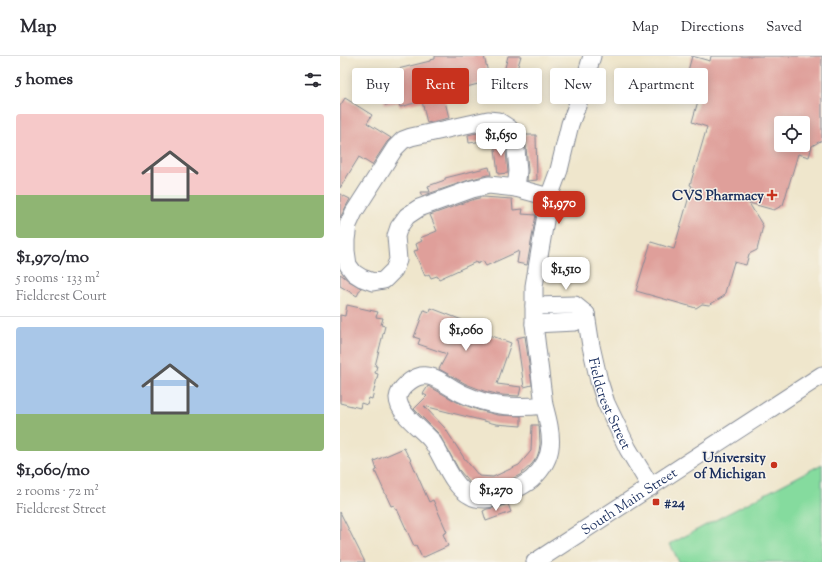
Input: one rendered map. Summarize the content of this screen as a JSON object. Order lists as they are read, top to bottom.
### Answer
{
  "streets": {
    "street": ["Fieldcrest Street", "South Main Street"]
  },
  "crossings": [
    ["Fieldcrest Street", "South Main Street"]
  ],
  "places": {
    "health": ["CVS Pharmacy"],
    "other": ["University of Michigan"],
    "transit": ["#24"]
  },
  "page": {
    "header": "Map",
    "nav": ["Map", "Directions", "Saved"],
    "heading": "5 homes",
    "chip": [
      "Buy",
      "Rent",
      "Filters",
      "New",
      "Apartment"
    ],
    "list": [
      {
        "name": "$1,970/mo",
        "note": "5 rooms · 133 m² · Fieldcrest Court"
      },
      {
        "name": "$1,060/mo",
        "note": "2 rooms · 72 m² · Fieldcrest Street"
      }
    ],
    "price": [
      "$1,650",
      "$1,970",
      "$1,510",
      "$1,060",
      "$1,270"
    ]
  }
}
